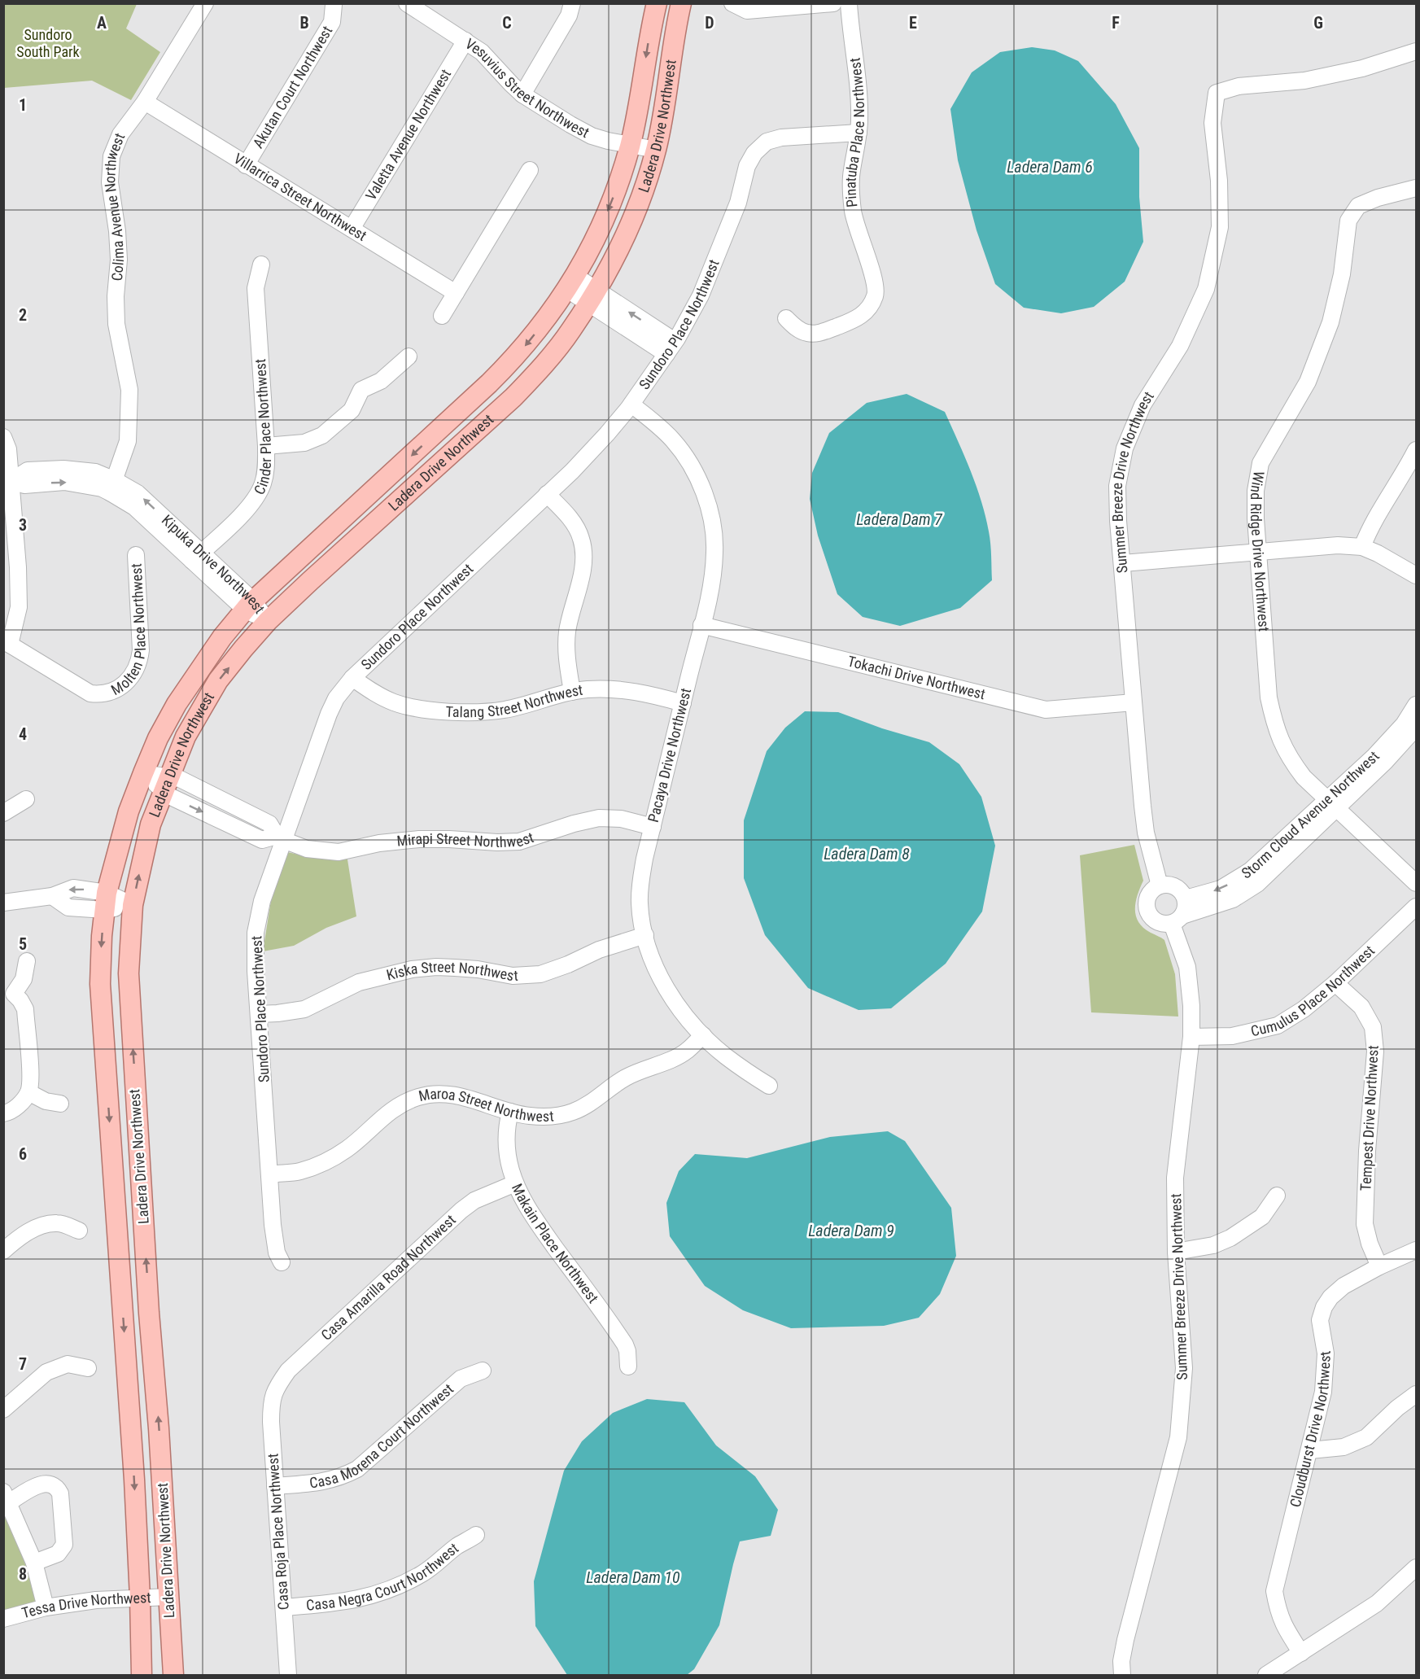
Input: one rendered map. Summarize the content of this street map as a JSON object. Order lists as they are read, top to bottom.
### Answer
{
  "streets": {
    "main road": ["Ladera Drive Northwest"],
    "street": [
      "Akutan Court Northwest",
      "Vesuvius Street Northwest",
      "Pinatuba Place Northwest",
      "Valetta Avenue Northwest",
      "Villarrica Street Northwest",
      "Colima Avenue Northwest",
      "Sundoro Place Northwest",
      "Cinder Place Northwest",
      "Summer Breeze Drive Northwest",
      "Wind Ridge Drive Northwest",
      "Kipuka Drive Northwest",
      "Molten Place Northwest",
      "Tokachi Drive Northwest",
      "Talang Street Northwest",
      "Pacaya Drive Northwest",
      "Storm Cloud Avenue Northwest",
      "Mirapi Street Northwest",
      "Kiska Street Northwest",
      "Cumulus Place Northwest",
      "Maroa Street Northwest",
      "Tempest Drive Northwest",
      "Makain Place Northwest",
      "Casa Amarilla Road Northwest",
      "Cloudburst Drive Northwest",
      "Casa Morena Court Northwest",
      "Casa Roja Place Northwest",
      "Casa Negra Court Northwest",
      "Tessa Drive Northwest"
    ]
  },
  "crossings": [
    ["Akutan Court Northwest", "Villarrica Street Northwest"],
    ["Vesuvius Street Northwest", "Ladera Drive Northwest"],
    ["Vesuvius Street Northwest", "Valetta Avenue Northwest"],
    ["Ladera Drive Northwest", "Kipuka Drive Northwest"],
    ["Ladera Drive Northwest", "Mirapi Street Northwest"],
    ["Ladera Drive Northwest", "Tessa Drive Northwest"],
    ["Pinatuba Place Northwest", "Sundoro Place Northwest"],
    ["Valetta Avenue Northwest", "Villarrica Street Northwest"],
    ["Villarrica Street Northwest", "Colima Avenue Northwest"],
    ["Colima Avenue Northwest", "Kipuka Drive Northwest"],
    ["Sundoro Place Northwest", "Talang Street Northwest"],
    ["Sundoro Place Northwest", "Pacaya Drive Northwest"],
    ["Sundoro Place Northwest", "Mirapi Street Northwest"],
    ["Sundoro Place Northwest", "Kiska Street Northwest"],
    ["Sundoro Place Northwest", "Maroa Street Northwest"],
    ["Cinder Place Northwest", "Kipuka Drive Northwest"],
    ["Summer Breeze Drive Northwest", "Tokachi Drive Northwest"],
    ["Summer Breeze Drive Northwest", "Storm Cloud Avenue Northwest"],
    ["Summer Breeze Drive Northwest", "Cumulus Place Northwest"],
    ["Wind Ridge Drive Northwest", "Storm Cloud Avenue Northwest"],
    ["Tokachi Drive Northwest", "Pacaya Drive Northwest"],
    ["Talang Street Northwest", "Pacaya Drive Northwest"],
    ["Pacaya Drive Northwest", "Mirapi Street Northwest"],
    ["Pacaya Drive Northwest", "Kiska Street Northwest"],
    ["Pacaya Drive Northwest", "Maroa Street Northwest"],
    ["Cumulus Place Northwest", "Tempest Drive Northwest"],
    ["Maroa Street Northwest", "Makain Place Northwest"],
    ["Tempest Drive Northwest", "Cloudburst Drive Northwest"],
    ["Makain Place Northwest", "Casa Amarilla Road Northwest"],
    ["Casa Amarilla Road Northwest", "Casa Roja Place Northwest"],
    ["Casa Morena Court Northwest", "Casa Roja Place Northwest"],
    ["Casa Roja Place Northwest", "Casa Negra Court Northwest"]
  ],
  "water": [
    "Ladera Dam 6",
    "Ladera Dam 7",
    "Ladera Dam 8",
    "Ladera Dam 9",
    "Ladera Dam 10"
  ],
  "parks": ["Sundoro South Park"],
  "grid": {
    "columns": [
      "A",
      "B",
      "C",
      "D",
      "E",
      "F",
      "G"
    ],
    "rows": [
      "1",
      "2",
      "3",
      "4",
      "5",
      "6",
      "7",
      "8"
    ]
  }
}
